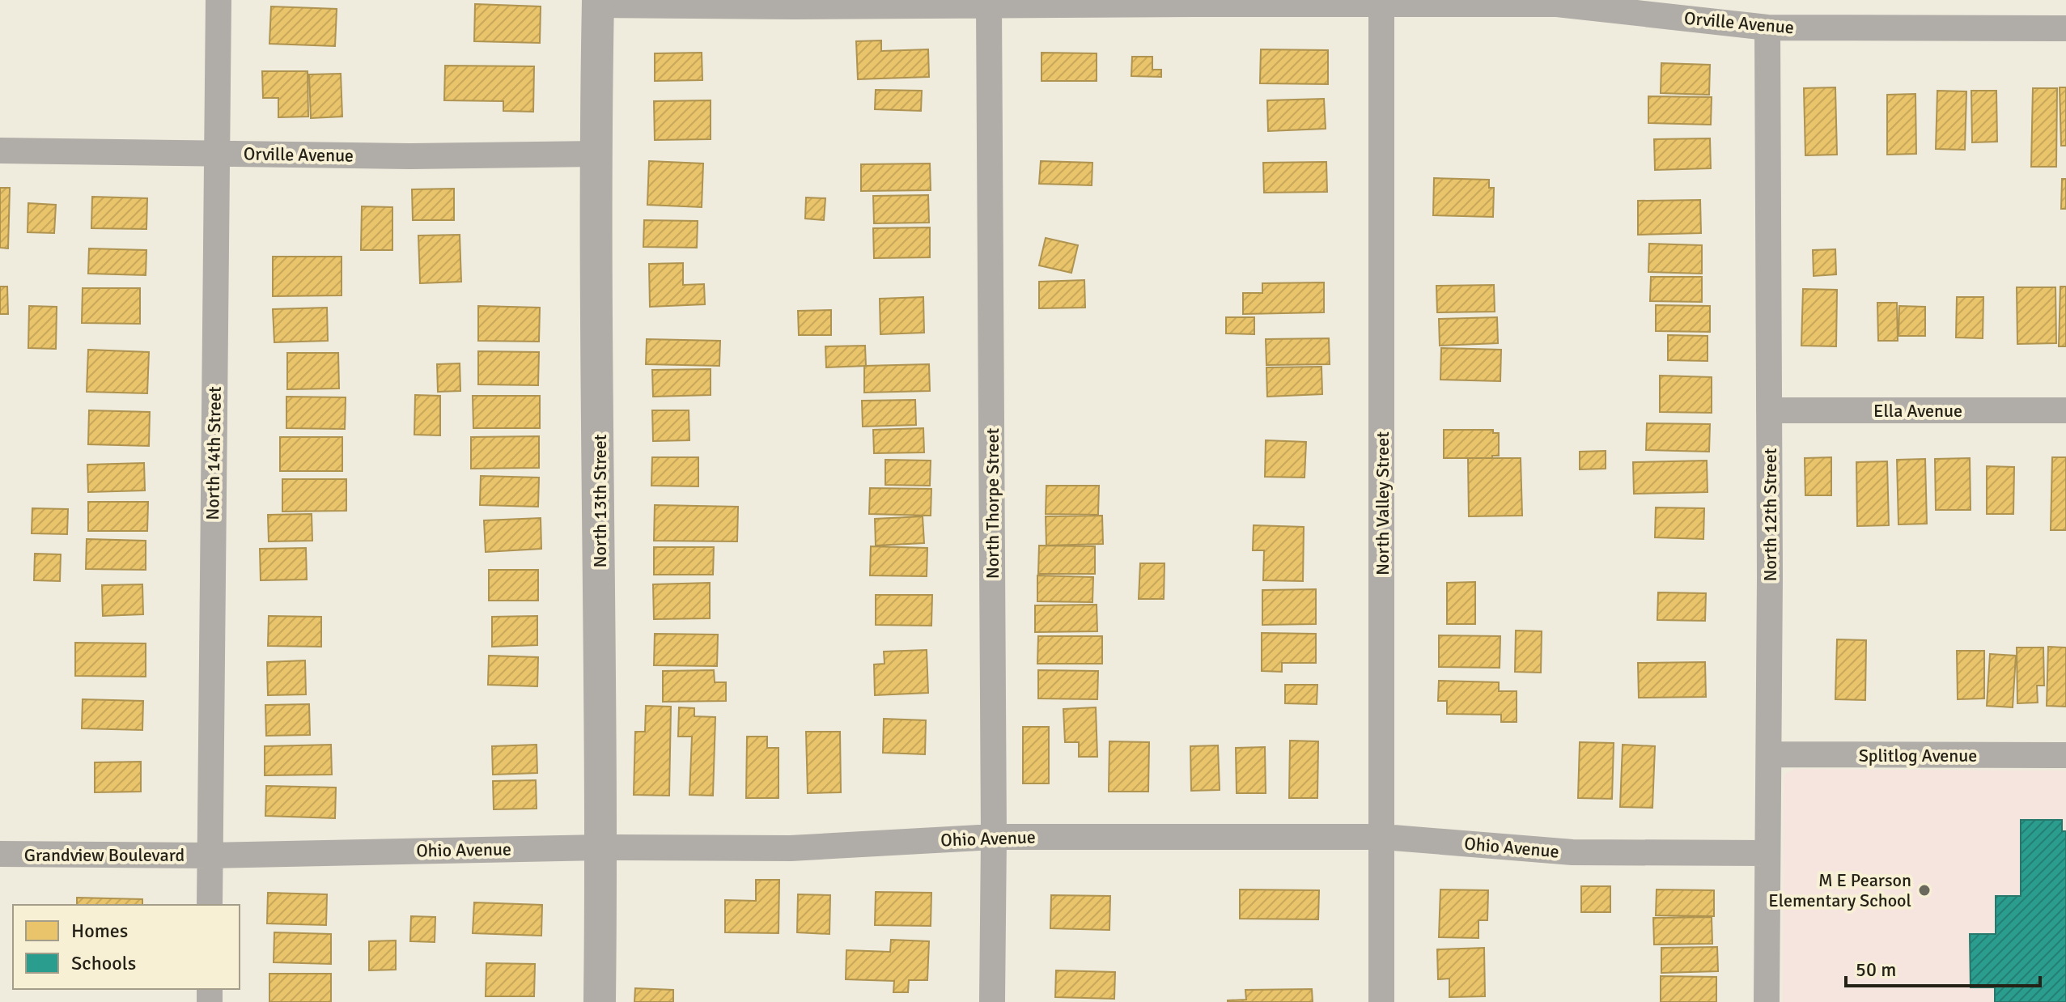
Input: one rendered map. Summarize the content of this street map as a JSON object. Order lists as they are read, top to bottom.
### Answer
{
  "streets": {
    "street": [
      "Orville Avenue",
      "Ella Avenue",
      "North 14th Street",
      "North 13th Street",
      "North Thorpe Street",
      "North Valley Street",
      "North 12th Street",
      "Splitlog Avenue",
      "Ohio Avenue",
      "Grandview Boulevard"
    ]
  },
  "crossings": [
    ["Orville Avenue", "North 14th Street"],
    ["Orville Avenue", "North 13th Street"],
    ["Orville Avenue", "North Thorpe Street"],
    ["Orville Avenue", "North Valley Street"],
    ["Orville Avenue", "North 12th Street"],
    ["Ella Avenue", "North 12th Street"],
    ["North 14th Street", "Ohio Avenue"],
    ["North 14th Street", "Grandview Boulevard"],
    ["North 13th Street", "Ohio Avenue"],
    ["North Thorpe Street", "Ohio Avenue"],
    ["North Valley Street", "Ohio Avenue"],
    ["North 12th Street", "Splitlog Avenue"],
    ["North 12th Street", "Ohio Avenue"],
    ["Ohio Avenue", "Grandview Boulevard"]
  ],
  "places": ["M E Pearson Elementary School"],
  "legend": ["Homes", "Schools"],
  "scale_bar": "50 m"
}
